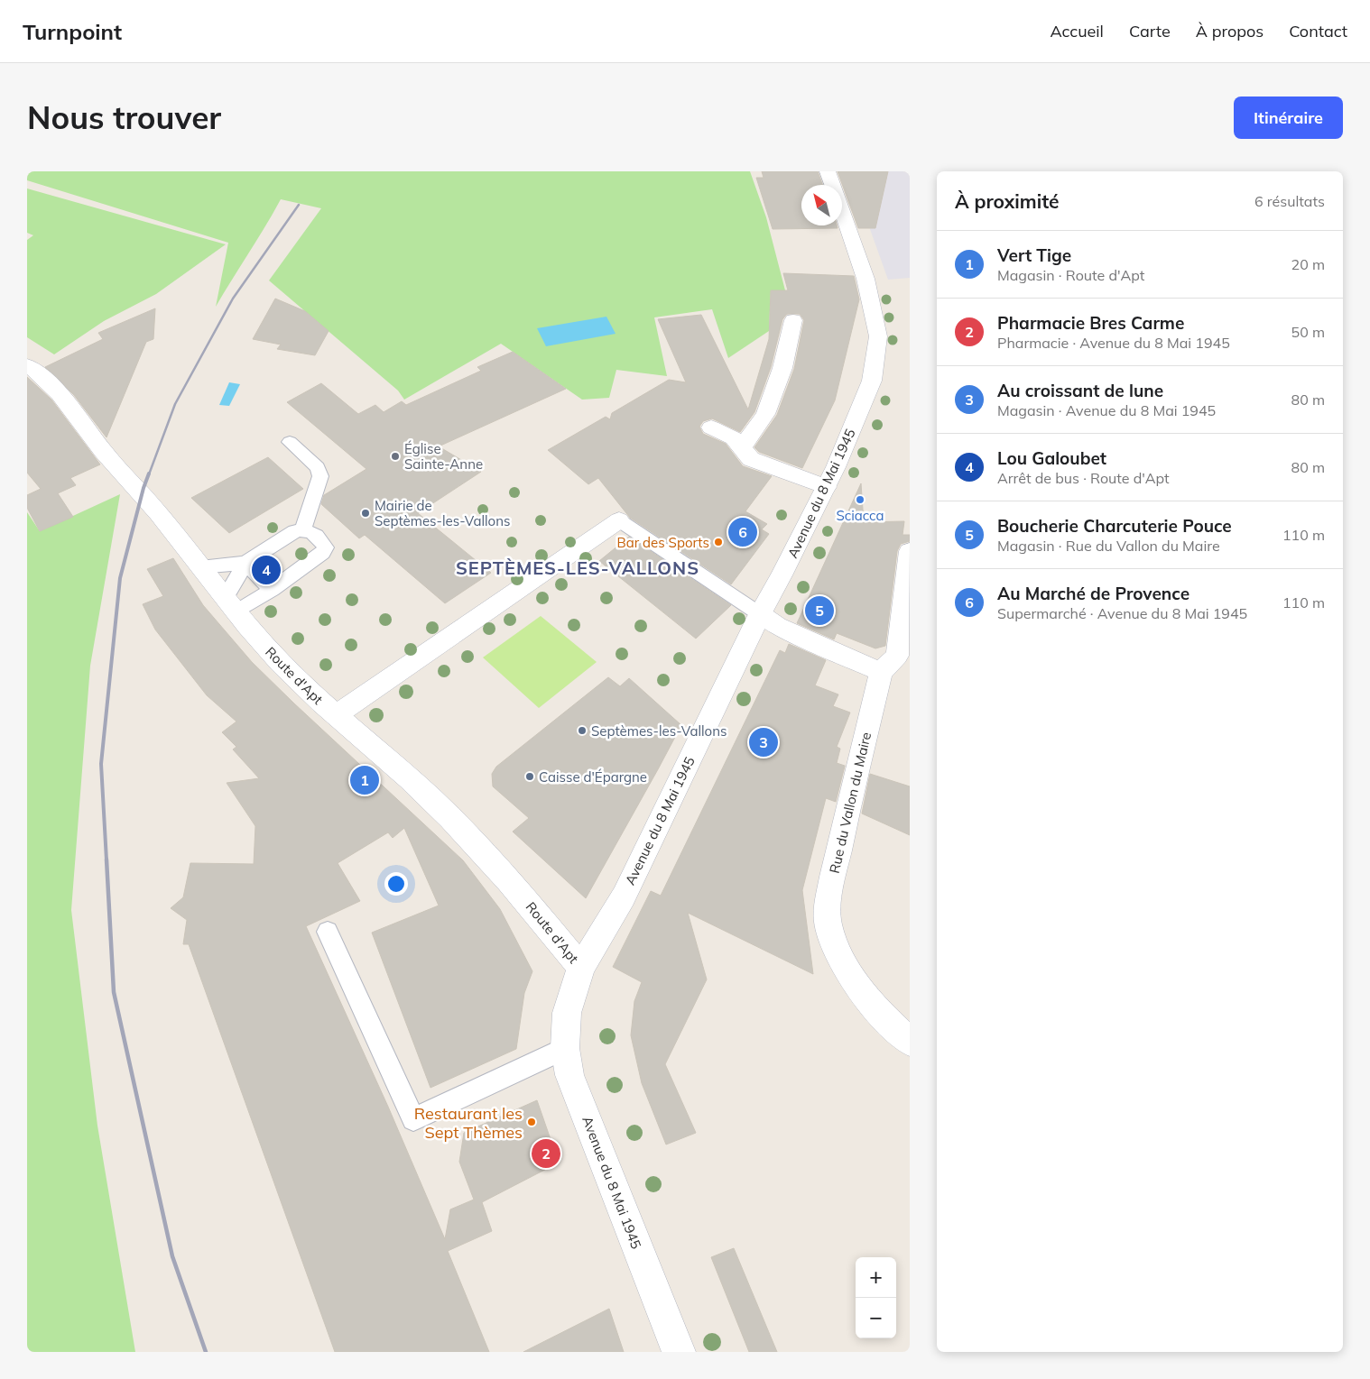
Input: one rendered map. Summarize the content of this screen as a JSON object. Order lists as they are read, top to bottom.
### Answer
{
  "streets": {
    "main road": ["Avenue du 8 Mai 1945", "Route d'Apt", "Rue du Vallon du Maire"]
  },
  "crossings": [
    ["Avenue du 8 Mai 1945", "Route d'Apt"]
  ],
  "districts": ["SEPTÈMES-LES-VALLONS"],
  "places": [
    "Église Sainte-Anne",
    "Sciacca",
    "Mairie de Septèmes-les-Vallons",
    "Bar des Sports",
    "Septèmes-les-Vallons",
    "Caisse d'Épargne",
    "Restaurant les Sept Thèmes"
  ],
  "north": "top left",
  "page": {
    "header": "Turnpoint",
    "nav": [
      "Accueil",
      "Carte",
      "À propos",
      "Contact"
    ],
    "buttons": "Itinéraire",
    "title": "Nous trouver",
    "heading": ["À proximité", "6 résultats"],
    "list": [
      {
        "mark": "1",
        "name": "Vert Tige",
        "note": "Magasin · Route d'Apt",
        "value": "20 m"
      },
      {
        "mark": "2",
        "name": "Pharmacie Bres Carme",
        "note": "Pharmacie · Avenue du 8 Mai 1945",
        "value": "50 m"
      },
      {
        "mark": "3",
        "name": "Au croissant de lune",
        "note": "Magasin · Avenue du 8 Mai 1945",
        "value": "80 m"
      },
      {
        "mark": "4",
        "name": "Lou Galoubet",
        "note": "Arrêt de bus · Route d'Apt",
        "value": "80 m"
      },
      {
        "mark": "5",
        "name": "Boucherie Charcuterie Pouce",
        "note": "Magasin · Rue du Vallon du Maire",
        "value": "110 m"
      },
      {
        "mark": "6",
        "name": "Au Marché de Provence",
        "note": "Supermarché · Avenue du 8 Mai 1945",
        "value": "110 m"
      }
    ],
    "pins": [
      "6",
      "4",
      "5",
      "3",
      "1",
      "2"
    ],
    "map_buttons": ["+", "−"]
  }
}
